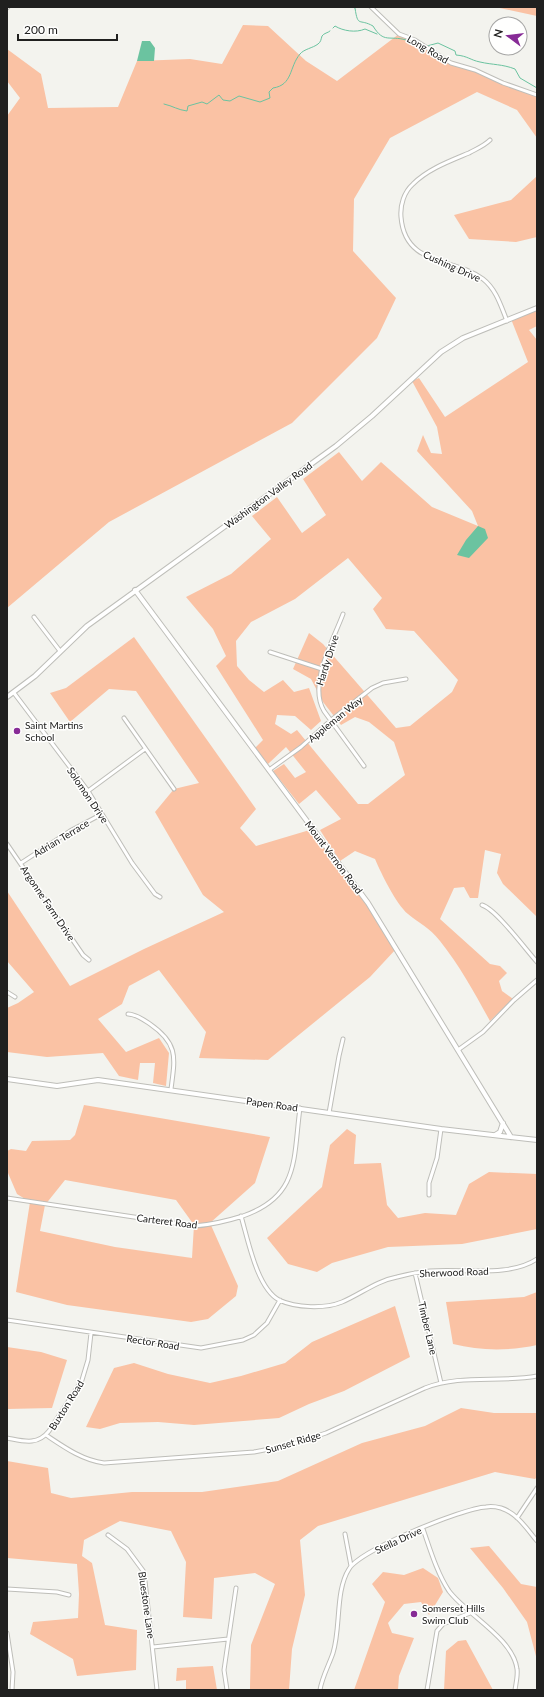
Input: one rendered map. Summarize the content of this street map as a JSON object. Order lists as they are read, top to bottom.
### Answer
{
  "streets": {
    "street": [
      "Long Road",
      "Cushing Drive",
      "Washington Valley Road",
      "Hardy Drive",
      "Appleman Way",
      "Solomon Drive",
      "Adrian Terrace",
      "Mount Vernon Road",
      "Argonne Farm Drive",
      "Papen Road",
      "Carteret Road",
      "Sherwood Road",
      "Timber Lane",
      "Rector Road",
      "Buxton Road",
      "Sunset Ridge",
      "Stella Drive",
      "Bluestone Lane"
    ]
  },
  "crossings": [
    ["Cushing Drive", "Washington Valley Road"],
    ["Washington Valley Road", "Solomon Drive"],
    ["Washington Valley Road", "Mount Vernon Road"],
    ["Hardy Drive", "Appleman Way"],
    ["Appleman Way", "Mount Vernon Road"],
    ["Solomon Drive", "Adrian Terrace"],
    ["Adrian Terrace", "Argonne Farm Drive"],
    ["Mount Vernon Road", "Papen Road"],
    ["Papen Road", "Carteret Road"],
    ["Sherwood Road", "Timber Lane"],
    ["Sherwood Road", "Rector Road"],
    ["Timber Lane", "Sunset Ridge"],
    ["Rector Road", "Buxton Road"],
    ["Buxton Road", "Sunset Ridge"]
  ],
  "places": ["Saint Martins School", "Somerset Hills Swim Club"],
  "scale_bar": "200 m",
  "north": "left"
}
